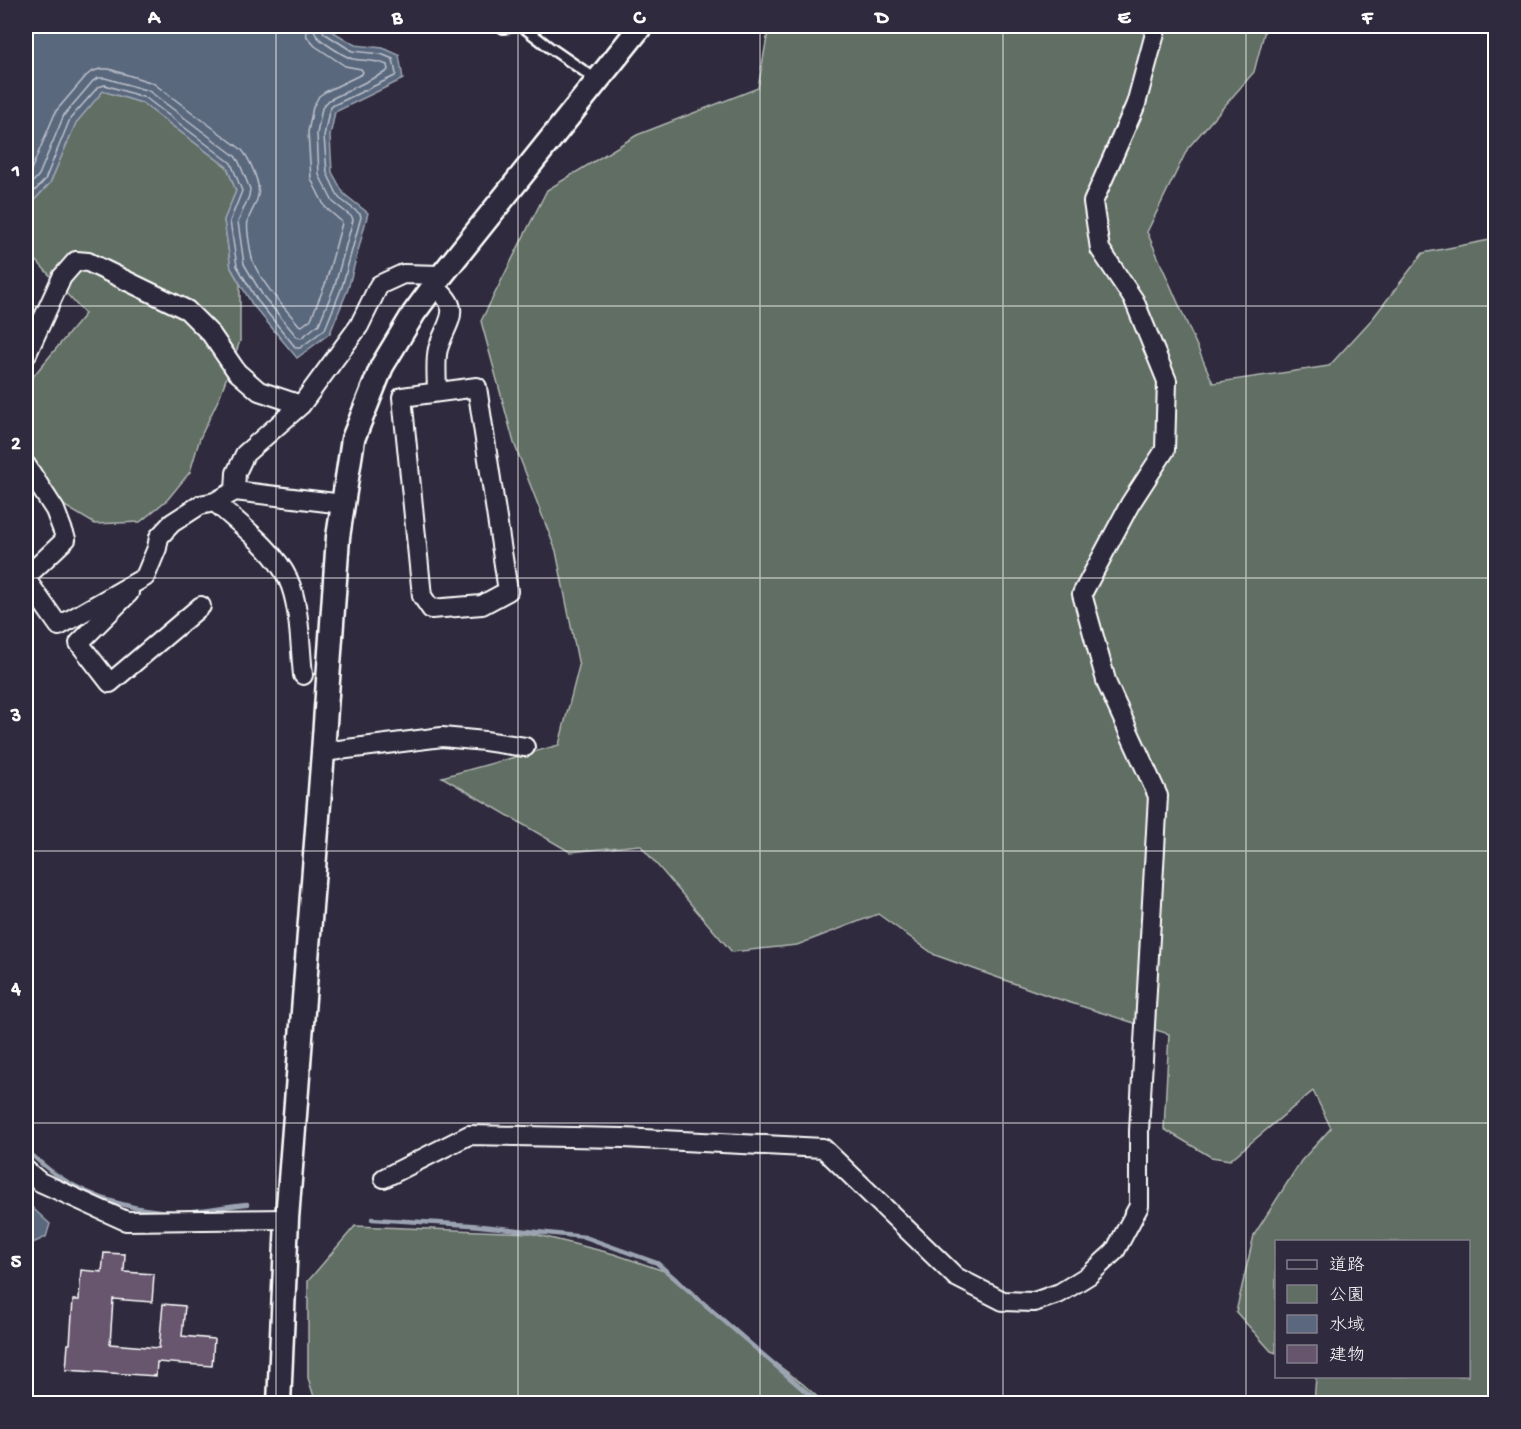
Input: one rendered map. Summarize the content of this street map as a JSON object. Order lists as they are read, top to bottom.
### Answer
{
  "legend": [
    "道路",
    "公園",
    "水域",
    "建物"
  ],
  "grid": {
    "columns": [
      "A",
      "B",
      "C",
      "D",
      "E",
      "F"
    ],
    "rows": [
      "1",
      "2",
      "3",
      "4",
      "5"
    ]
  }
}
